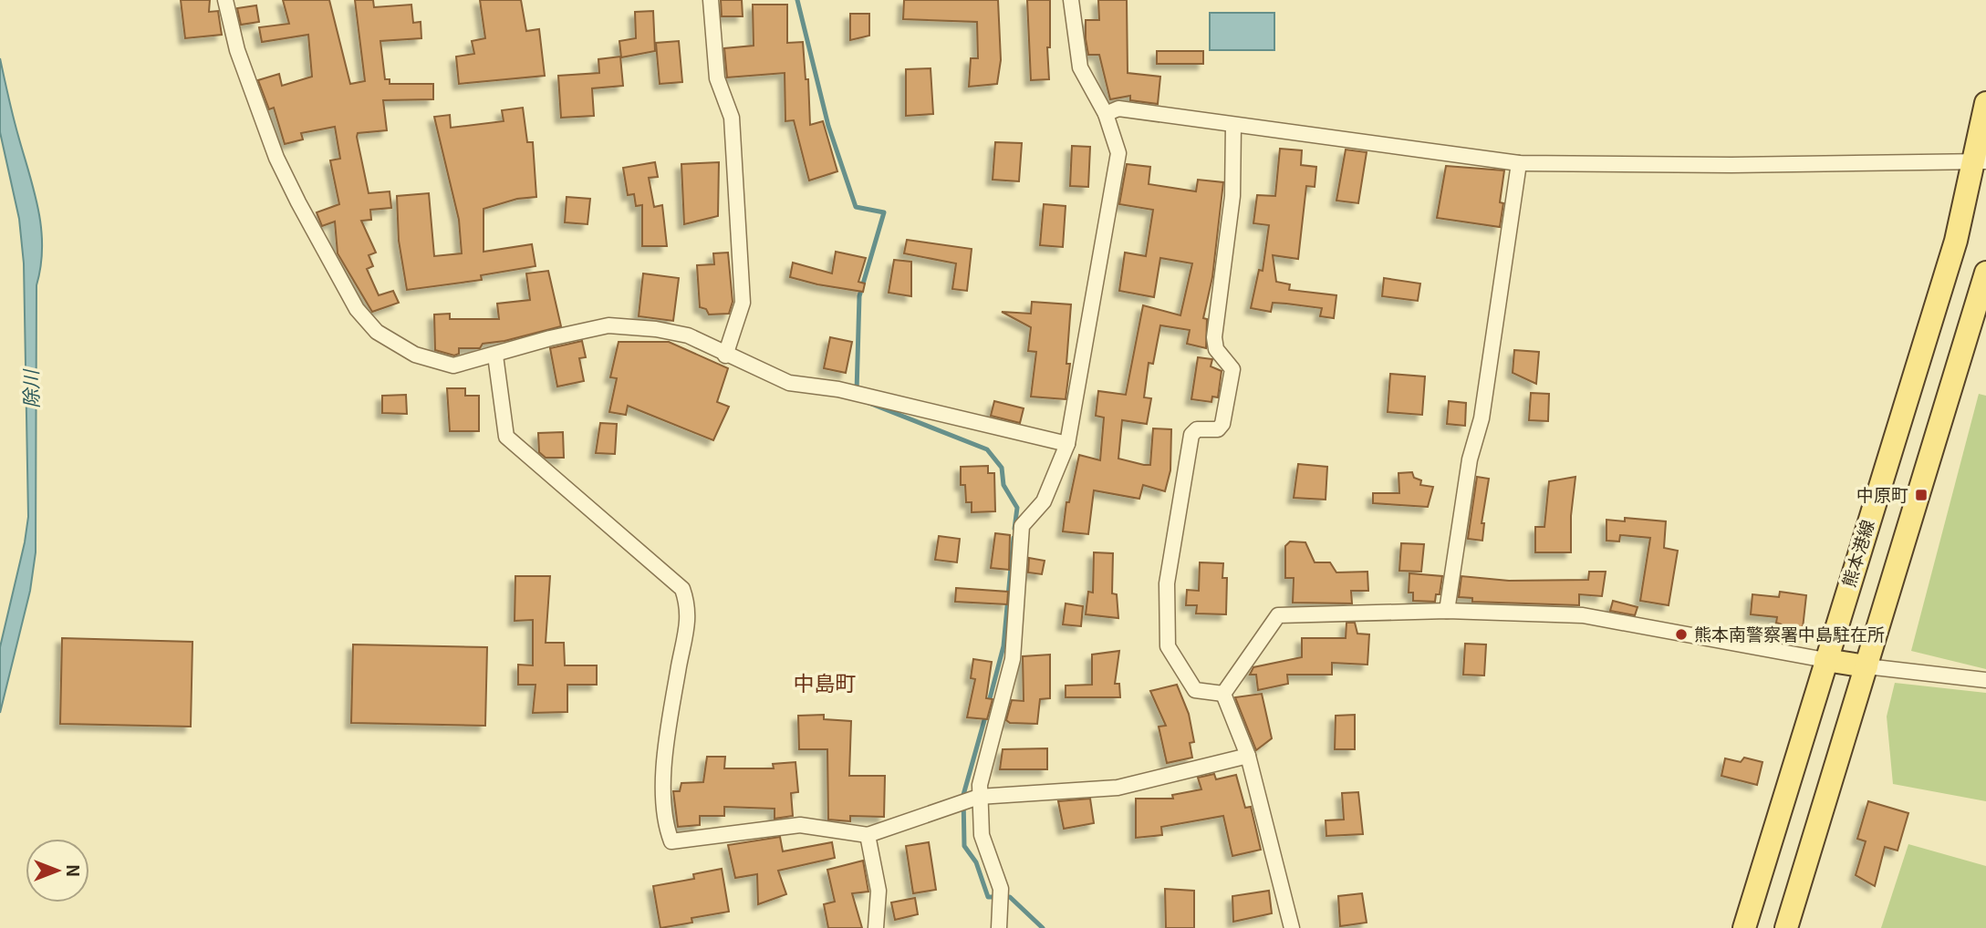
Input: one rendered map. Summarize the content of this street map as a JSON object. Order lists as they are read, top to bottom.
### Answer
{
  "streets": {
    "main road": ["熊本港線"]
  },
  "districts": ["中島町"],
  "water": ["除川"],
  "places": {
    "transit": ["中原町"],
    "other": ["熊本南警察署中島駐在所"]
  },
  "north": "right"
}
